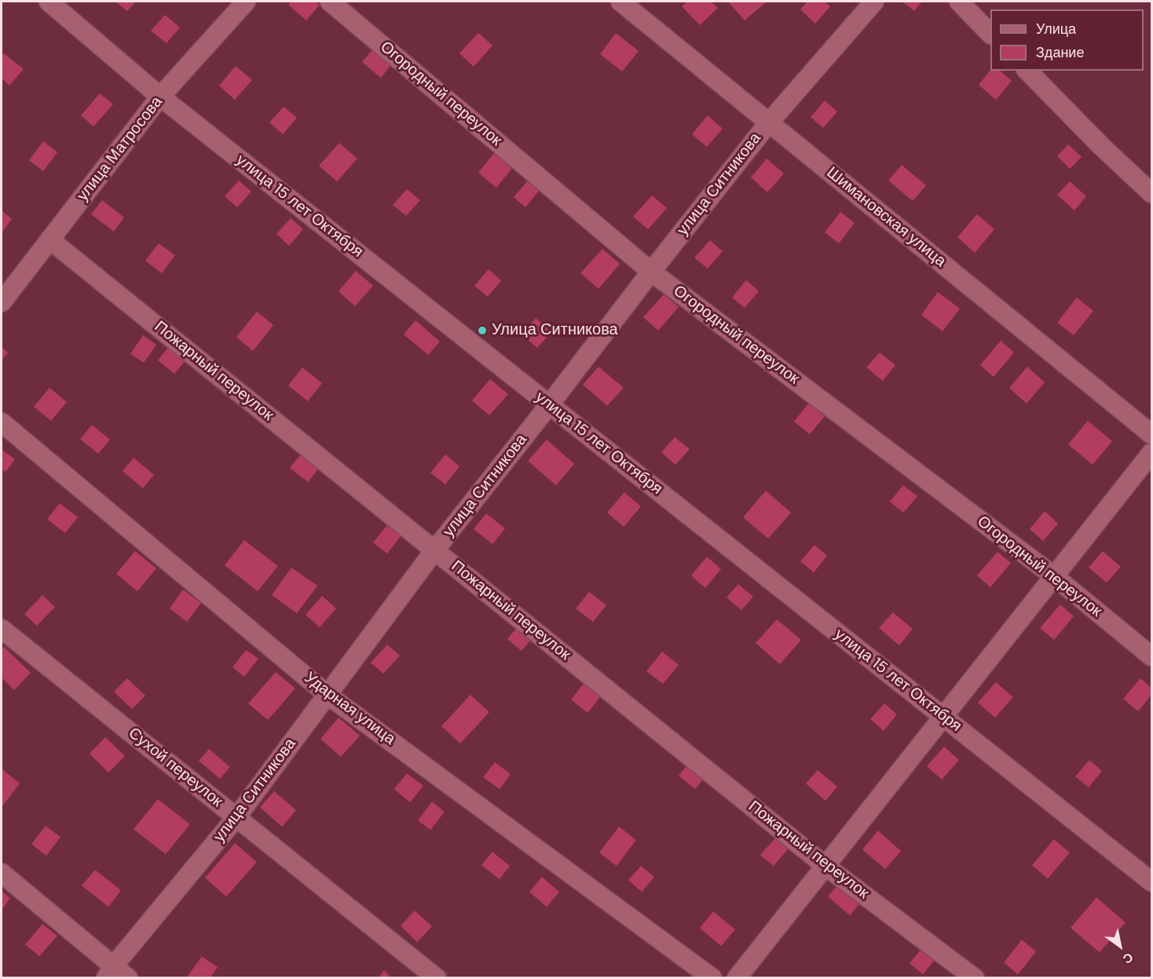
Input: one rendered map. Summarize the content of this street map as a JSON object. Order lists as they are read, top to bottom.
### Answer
{
  "streets": {
    "street": [
      "Огородный переулок",
      "улица Матросова",
      "улица Ситникова",
      "улица 15 лет Октября",
      "Шимановская улица",
      "Пожарный переулок",
      "Ударная улица",
      "Сухой переулок"
    ]
  },
  "crossings": [
    ["Огородный переулок", "улица Ситникова"],
    ["улица Матросова", "улица 15 лет Октября"],
    ["улица Матросова", "Пожарный переулок"],
    ["улица Ситникова", "улица 15 лет Октября"],
    ["улица Ситникова", "Шимановская улица"],
    ["улица Ситникова", "Пожарный переулок"],
    ["улица Ситникова", "Ударная улица"],
    ["улица Ситникова", "Сухой переулок"]
  ],
  "places": ["Улица Ситникова"],
  "legend": ["Улица", "Здание"],
  "north": "bottom right"
}
